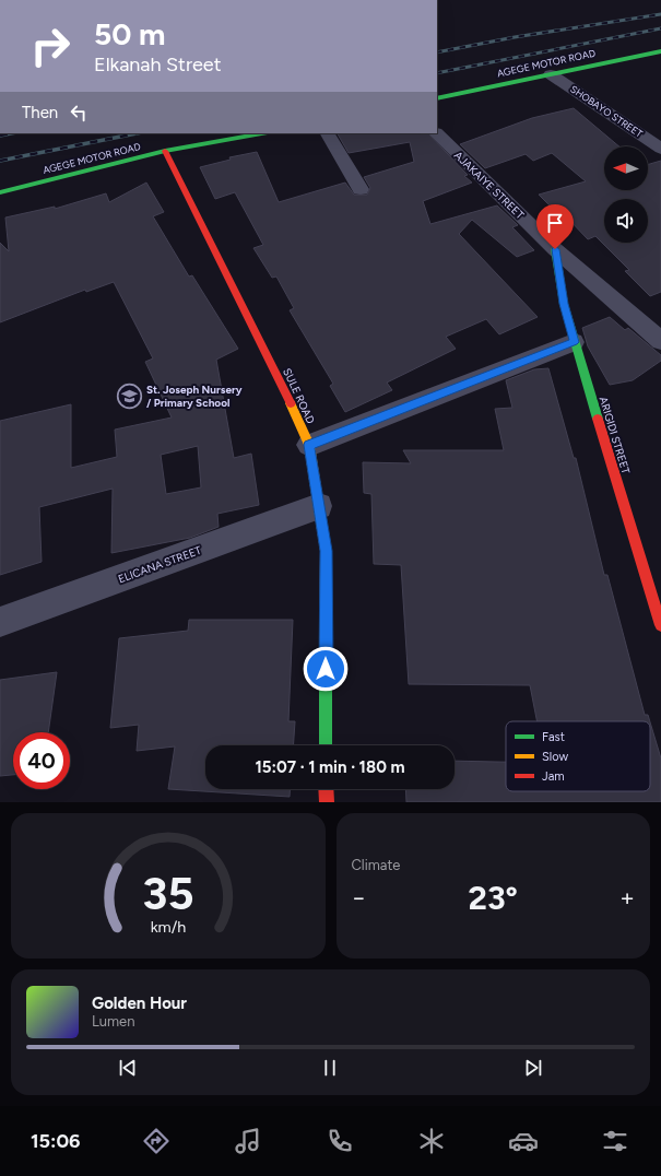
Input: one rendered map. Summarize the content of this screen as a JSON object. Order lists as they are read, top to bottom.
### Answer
{
  "streets": {
    "street": [
      "AGEGE MOTOR ROAD",
      "SHOBAYO STREET",
      "AJAKAIYE STREET",
      "SULE ROAD",
      "ARIGIDI STREET",
      "ELICANA STREET"
    ]
  },
  "crossings": [
    ["AGEGE MOTOR ROAD", "SHOBAYO STREET"],
    ["AGEGE MOTOR ROAD", "SULE ROAD"],
    ["AJAKAIYE STREET", "ARIGIDI STREET"],
    ["SULE ROAD", "ELICANA STREET"]
  ],
  "places": {
    "school or university": ["St. Joseph Nursery / Primary School"]
  },
  "legend": ["Fast", "Slow", "Jam"],
  "north": "left",
  "page": {
    "turn": ["50 m", "Elkanah Street"],
    "then": "Then",
    "limit": "40",
    "trip": "15:07 · 1 min · 180 m",
    "tile": "Climate",
    "heat": ["−", "23°", "+"],
    "song": ["Golden Hour", "Lumen"],
    "tabs": "15:06",
    "gauge": ["35", "km/h"]
  }
}
